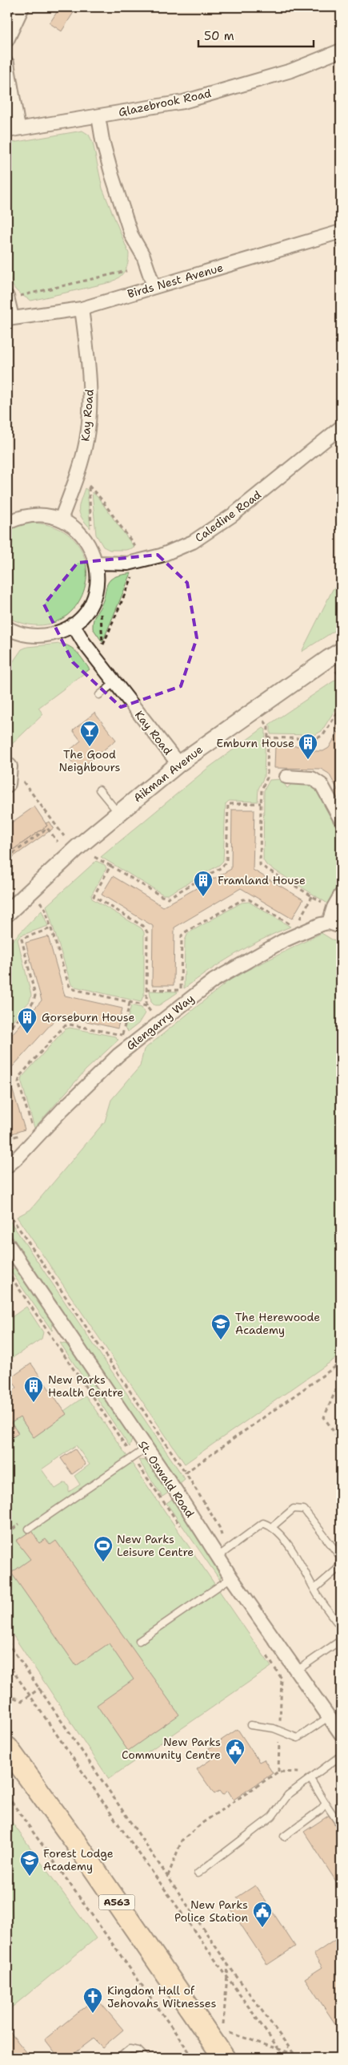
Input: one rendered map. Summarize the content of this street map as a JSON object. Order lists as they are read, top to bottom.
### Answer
{
  "streets": {
    "highway": ["A563"],
    "street": [
      "Glazebrook Road",
      "Birds Nest Avenue",
      "Kay Road",
      "Caledine Road",
      "Aikman Avenue",
      "Glengarry Way",
      "St. Oswald Road"
    ]
  },
  "crossings": [
    ["Birds Nest Avenue", "Kay Road"],
    ["Kay Road", "Aikman Avenue"]
  ],
  "places": {
    "bar": ["The Good Neighbours"],
    "building": [
      "Emburn House",
      "Framland House",
      "Gorseburn House",
      "New Parks Health Centre"
    ],
    "school or university": ["The Herewoode Academy", "Forest Lodge Academy"],
    "sports": ["New Parks Leisure Centre"],
    "public building": ["New Parks Community Centre", "New Parks Police Station"],
    "church": ["Kingdom Hall of Jehovahs Witnesses"]
  },
  "scale_bar": "50 m"
}
